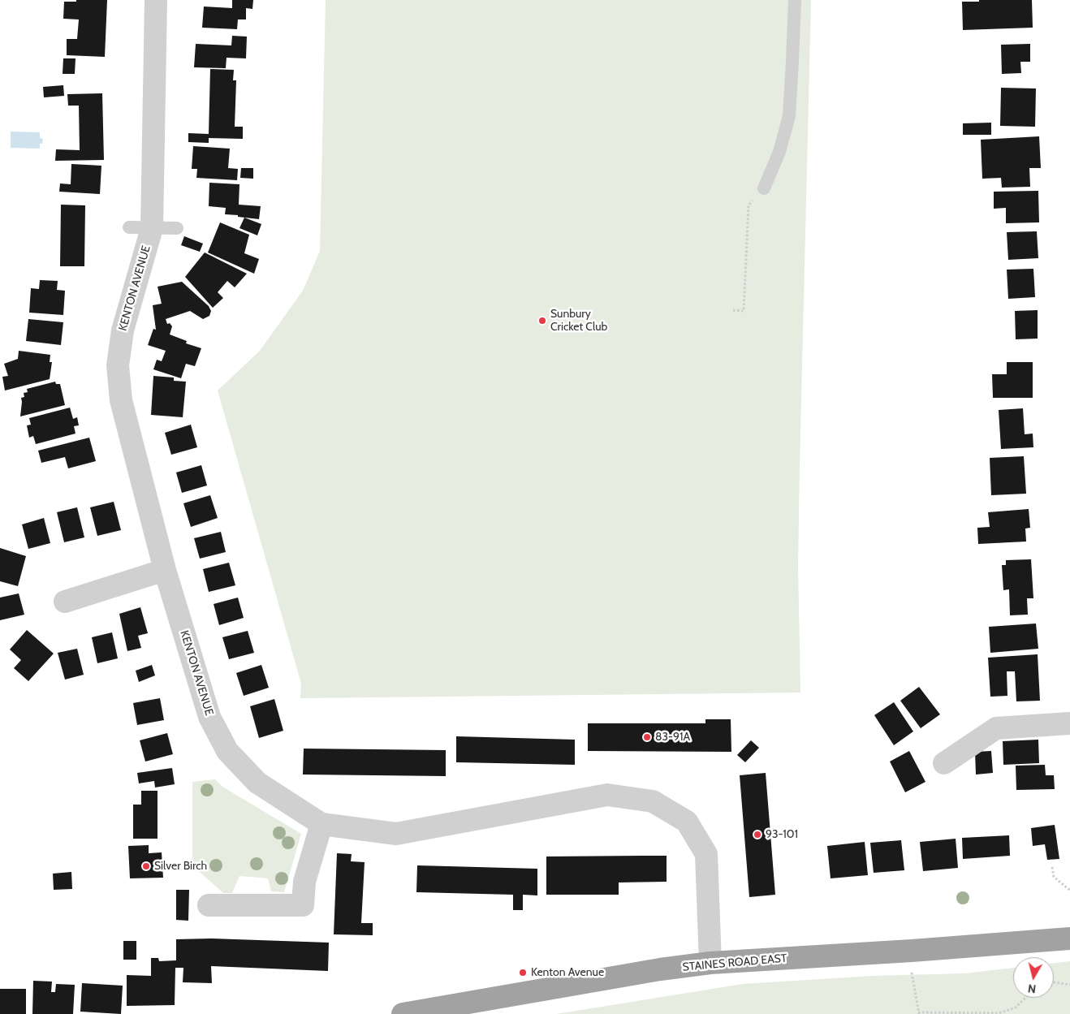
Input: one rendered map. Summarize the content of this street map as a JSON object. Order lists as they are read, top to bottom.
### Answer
{
  "streets": {
    "highway": ["STAINES ROAD EAST"],
    "street": ["KENTON AVENUE"]
  },
  "crossings": [
    ["KENTON AVENUE", "STAINES ROAD EAST"]
  ],
  "places": [
    "Sunbury Cricket Club",
    "83-91A",
    "93-101",
    "Silver Birch",
    "Kenton Avenue"
  ],
  "north": "bottom"
}
